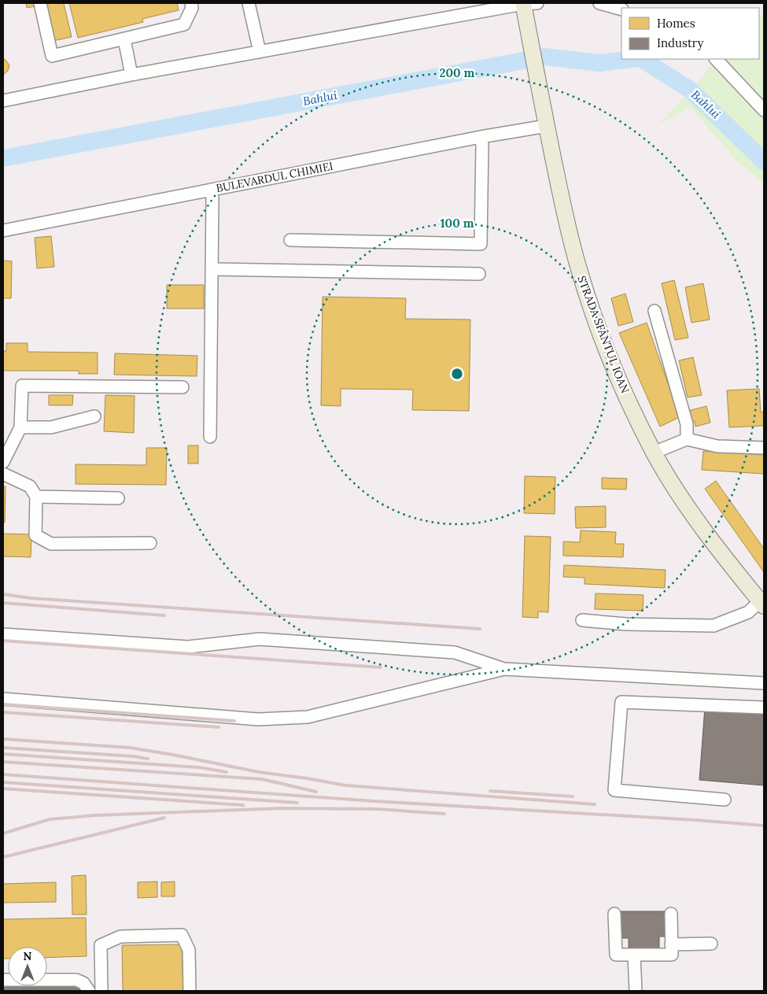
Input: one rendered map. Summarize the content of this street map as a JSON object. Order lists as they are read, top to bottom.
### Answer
{
  "streets": {
    "main road": ["STRADA SFÂNTUL IOAN"],
    "street": ["BULEVARDUL CHIMIEI"]
  },
  "crossings": [
    ["BULEVARDUL CHIMIEI", "STRADA SFÂNTUL IOAN"]
  ],
  "water": ["Bahlui"],
  "legend": ["Homes", "Industry"],
  "north": "top",
  "rings": ["200 m", "100 m"]
}
